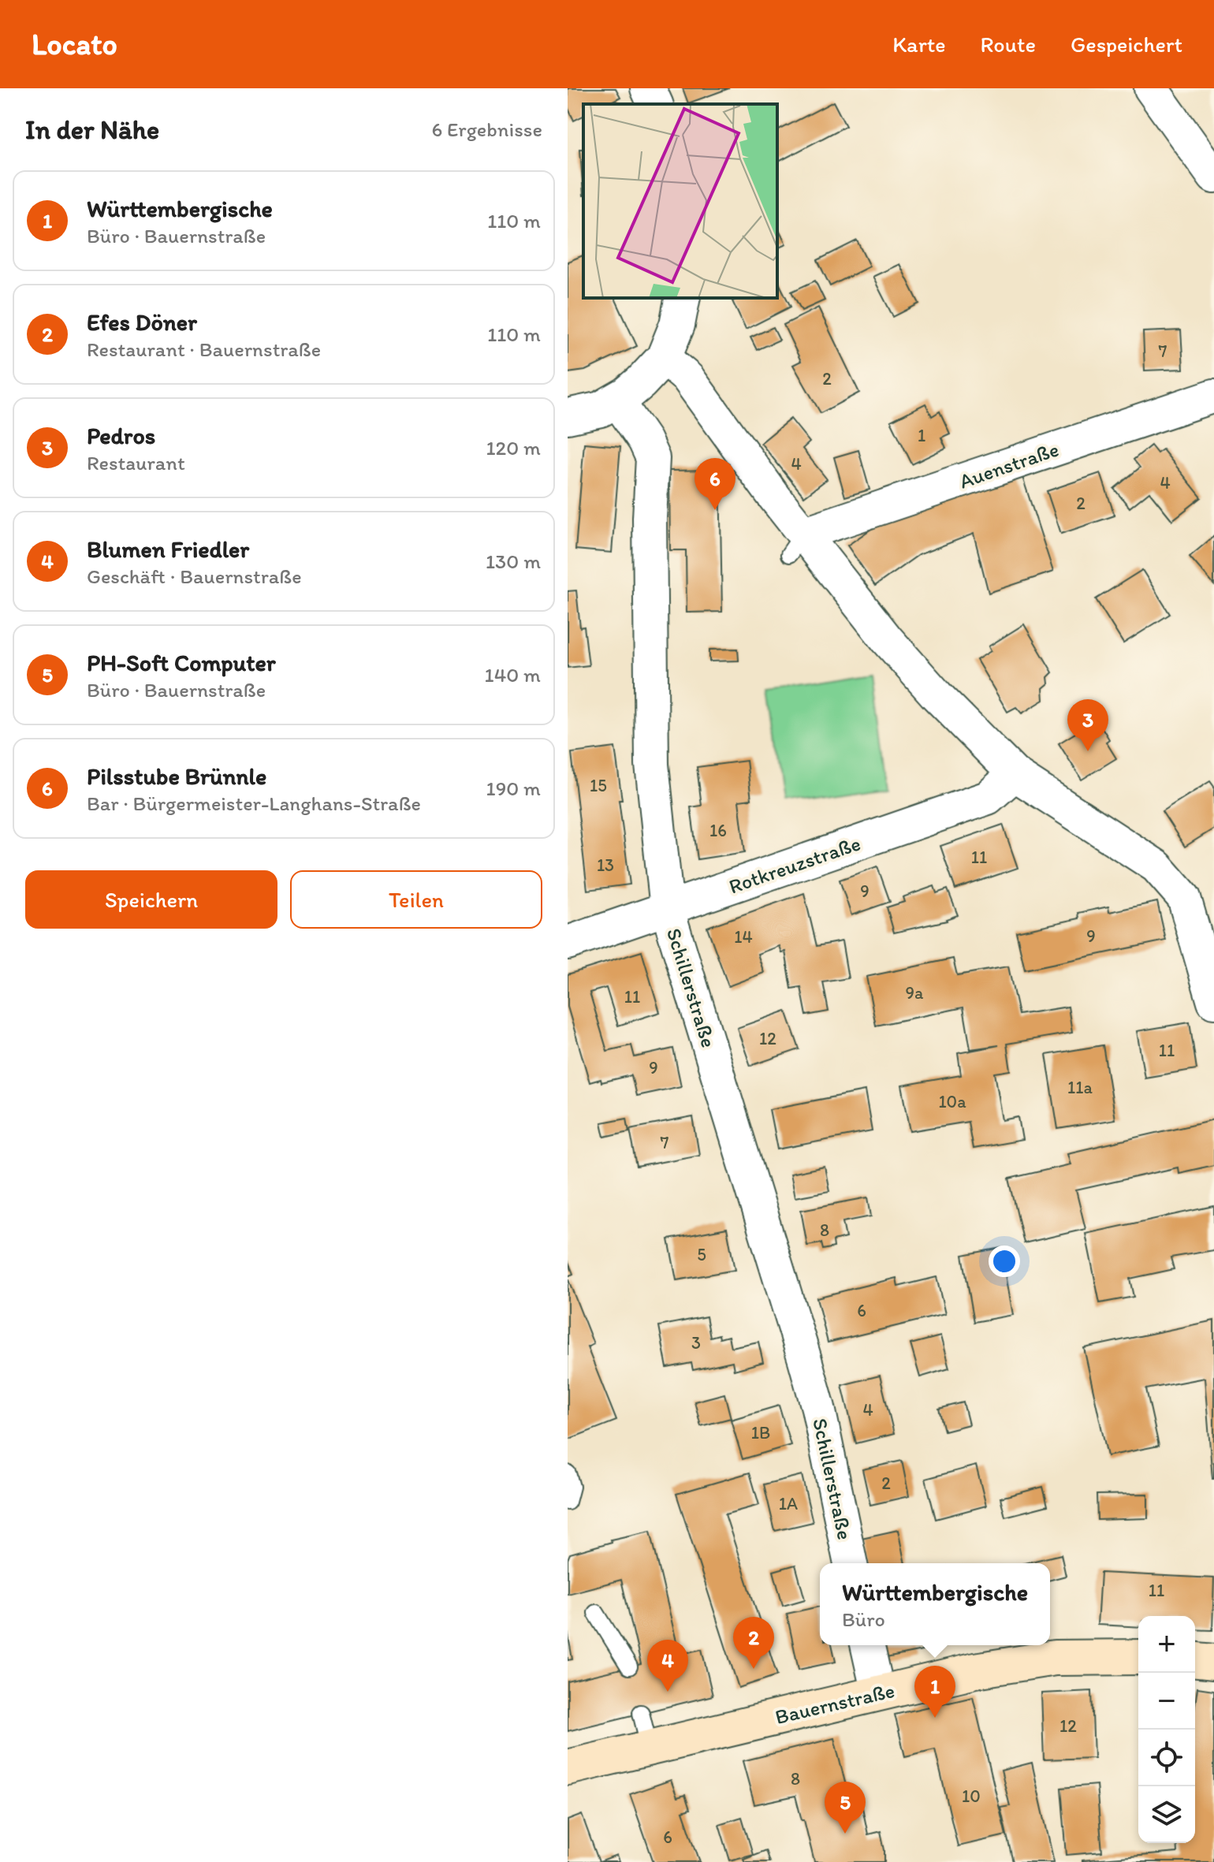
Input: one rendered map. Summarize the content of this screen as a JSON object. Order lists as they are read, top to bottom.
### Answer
{
  "streets": {
    "main road": ["Bauernstraße"],
    "street": ["Auenstraße", "Rotkreuzstraße", "Schillerstraße"]
  },
  "crossings": [
    ["Rotkreuzstraße", "Schillerstraße"]
  ],
  "house_numbers": [
    "7",
    "2",
    "1",
    "4",
    "4",
    "2",
    "15",
    "16",
    "11",
    "13",
    "9",
    "9",
    "14",
    "9a",
    "11",
    "12",
    "11",
    "9",
    "11a",
    "10a",
    "7",
    "8",
    "5",
    "6",
    "3",
    "4",
    "1B",
    "2",
    "1A",
    "11",
    "12",
    "8",
    "10",
    "6"
  ],
  "page": {
    "header": "Locato",
    "nav": ["Karte", "Route", "Gespeichert"],
    "heading": ["In der Nähe", "6 Ergebnisse"],
    "list": [
      {
        "mark": "1",
        "name": "Württembergische",
        "note": "Büro · Bauernstraße",
        "value": "110 m"
      },
      {
        "mark": "2",
        "name": "Efes Döner",
        "note": "Restaurant · Bauernstraße",
        "value": "110 m"
      },
      {
        "mark": "3",
        "name": "Pedros",
        "note": "Restaurant",
        "value": "120 m"
      },
      {
        "mark": "4",
        "name": "Blumen Friedler",
        "note": "Geschäft · Bauernstraße",
        "value": "130 m"
      },
      {
        "mark": "5",
        "name": "PH-Soft Computer",
        "note": "Büro · Bauernstraße",
        "value": "140 m"
      },
      {
        "mark": "6",
        "name": "Pilsstube Brünnle",
        "note": "Bar · Bürgermeister-Langhans-Straße",
        "value": "190 m"
      }
    ],
    "pins": [
      "6",
      "3",
      "2",
      "4",
      "1",
      "5"
    ],
    "buttons": ["Speichern", "Teilen"],
    "popup": ["Württembergische", "Büro"],
    "map_buttons": ["+", "−"]
  }
}
